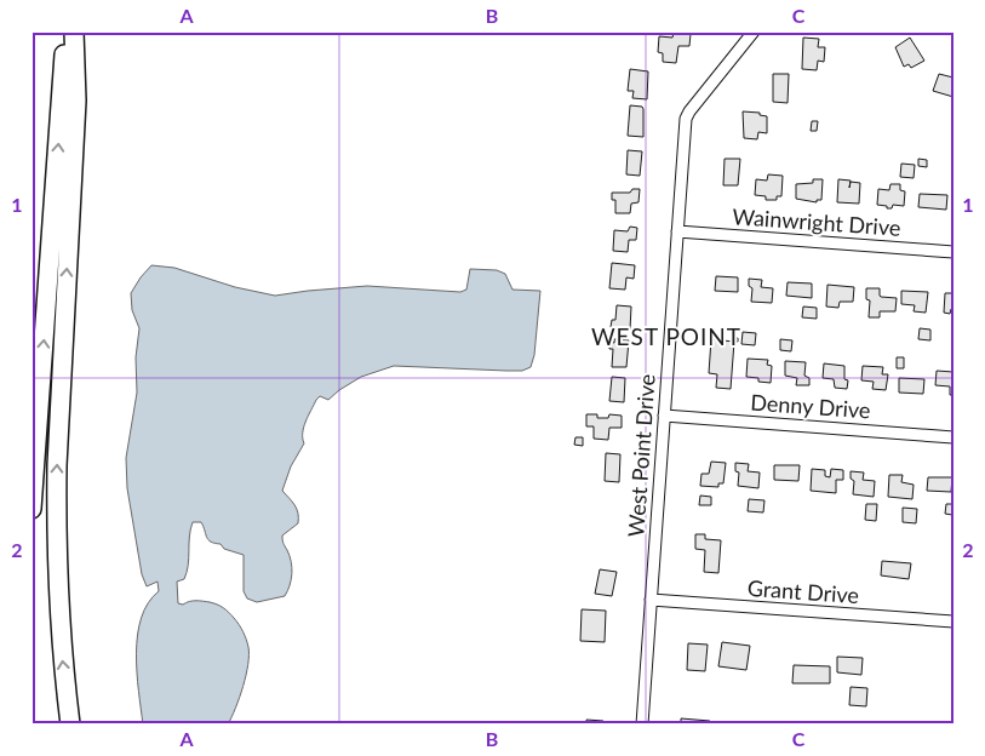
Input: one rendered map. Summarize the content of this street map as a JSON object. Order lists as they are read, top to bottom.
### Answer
{
  "streets": {
    "street": [
      "Wainwright Drive",
      "Denny Drive",
      "West Point Drive",
      "Grant Drive"
    ]
  },
  "crossings": [
    ["Wainwright Drive", "West Point Drive"],
    ["Denny Drive", "West Point Drive"],
    ["West Point Drive", "Grant Drive"]
  ],
  "districts": ["WEST POINT"],
  "grid": {
    "columns": ["A", "B", "C"],
    "rows": ["1", "2"]
  }
}
